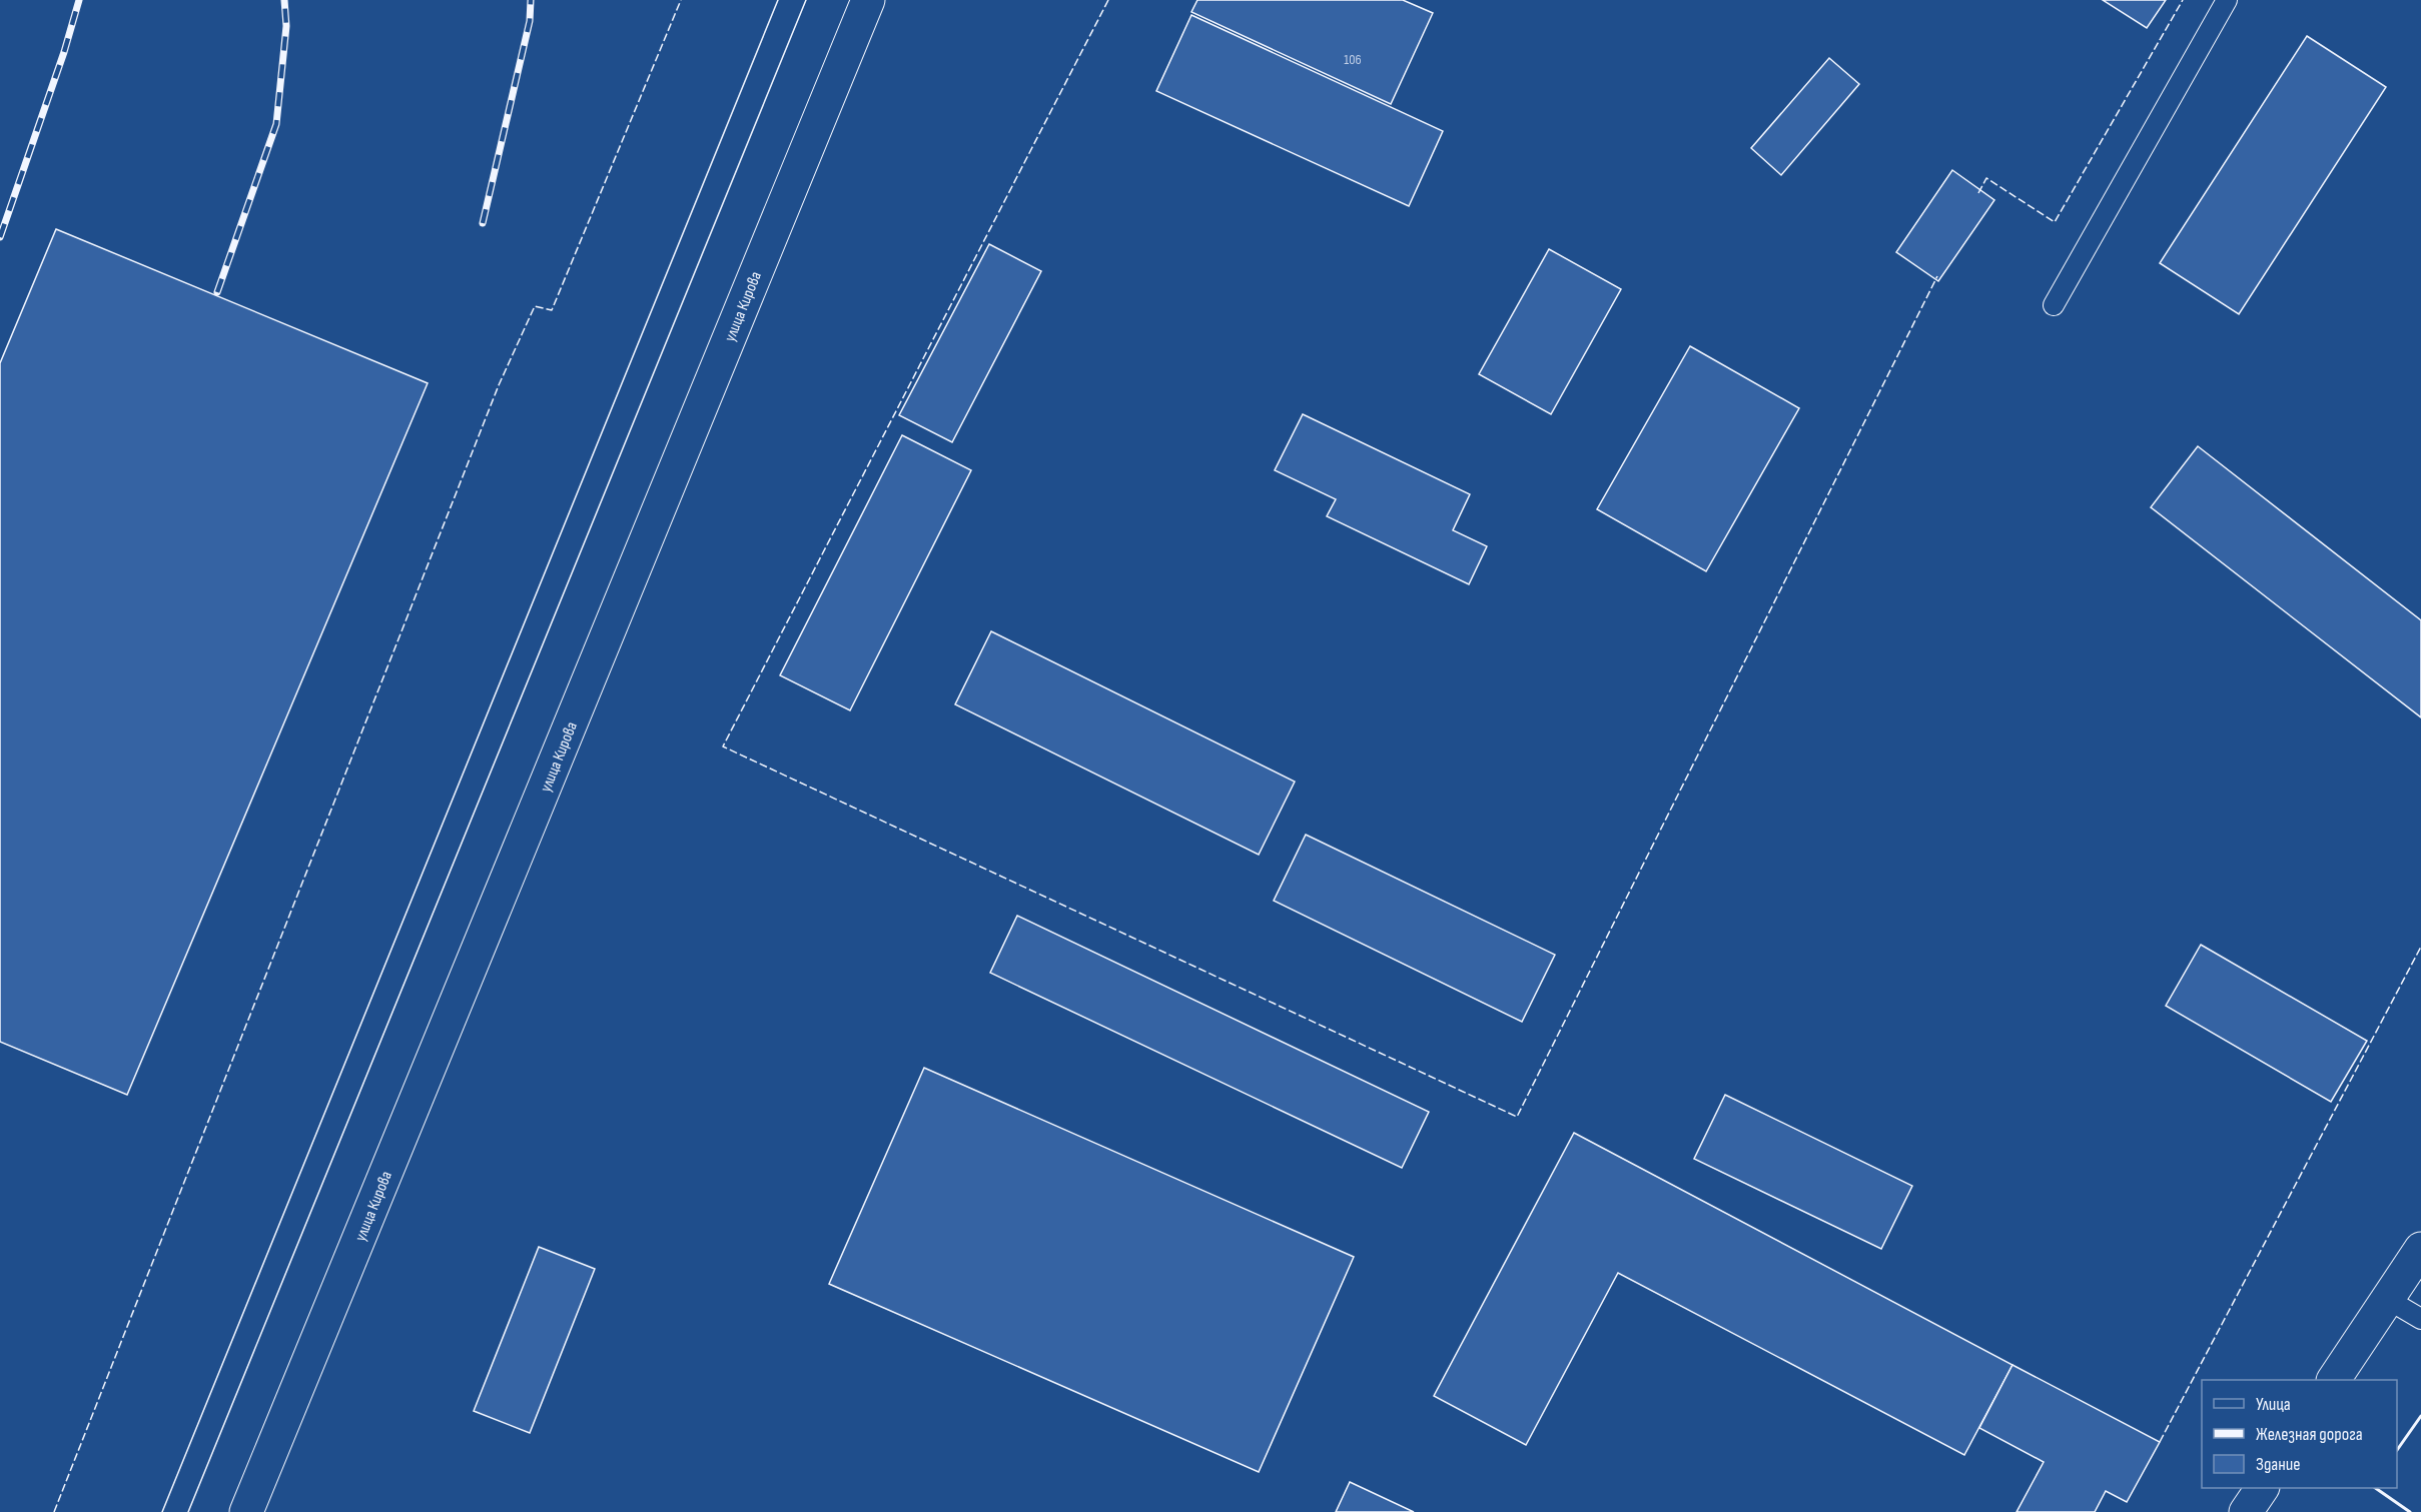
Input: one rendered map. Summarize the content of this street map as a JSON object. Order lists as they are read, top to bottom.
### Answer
{
  "streets": {
    "main road": ["улица Кирова"]
  },
  "house_numbers": ["106"],
  "legend": ["Улица", "Железная дорога", "Здание"]
}
